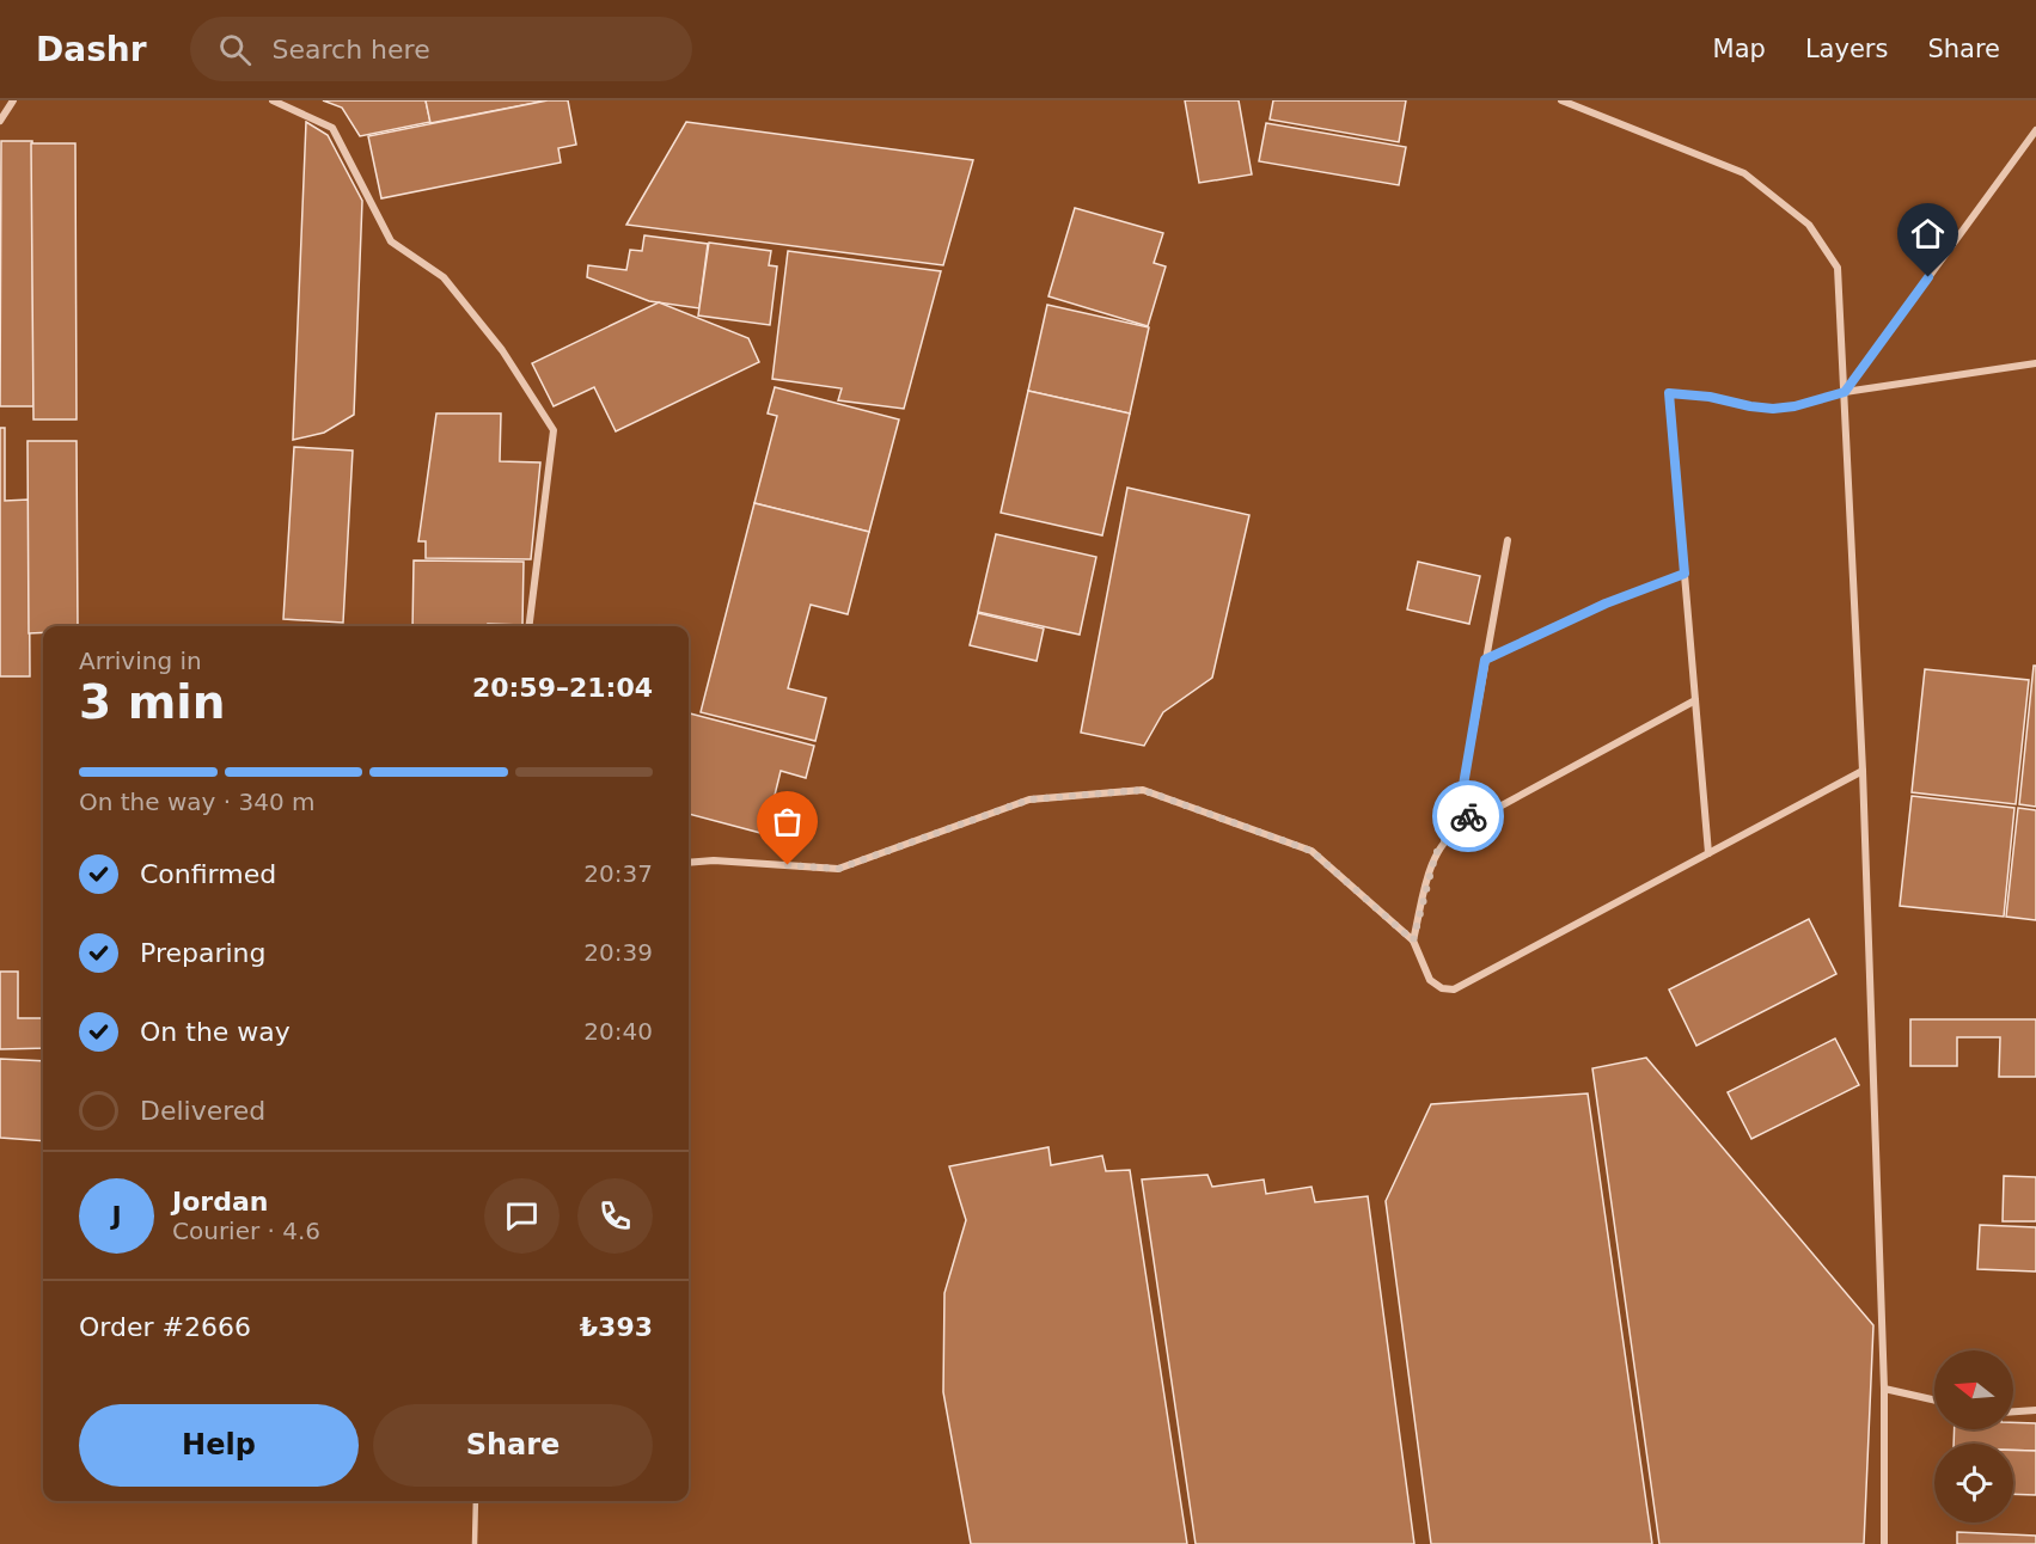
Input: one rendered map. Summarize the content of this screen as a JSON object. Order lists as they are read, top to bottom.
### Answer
{
  "north": "left",
  "page": {
    "header": "Dashr",
    "search": "Search here",
    "nav": ["Map", "Layers", "Share"],
    "heading": ["3 min", "Arriving in", "20:59–21:04"],
    "panel": [
      "Jordan",
      "Courier · 4.6",
      "Order #2666",
      "₺393"
    ],
    "bar": "On the way · 340 m",
    "list": [
      ["Confirmed", "20:37"],
      ["Preparing", "20:39"],
      ["On the way", "20:40"],
      "Delivered"
    ],
    "round": "J",
    "buttons": ["Help", "Share"]
  }
}
